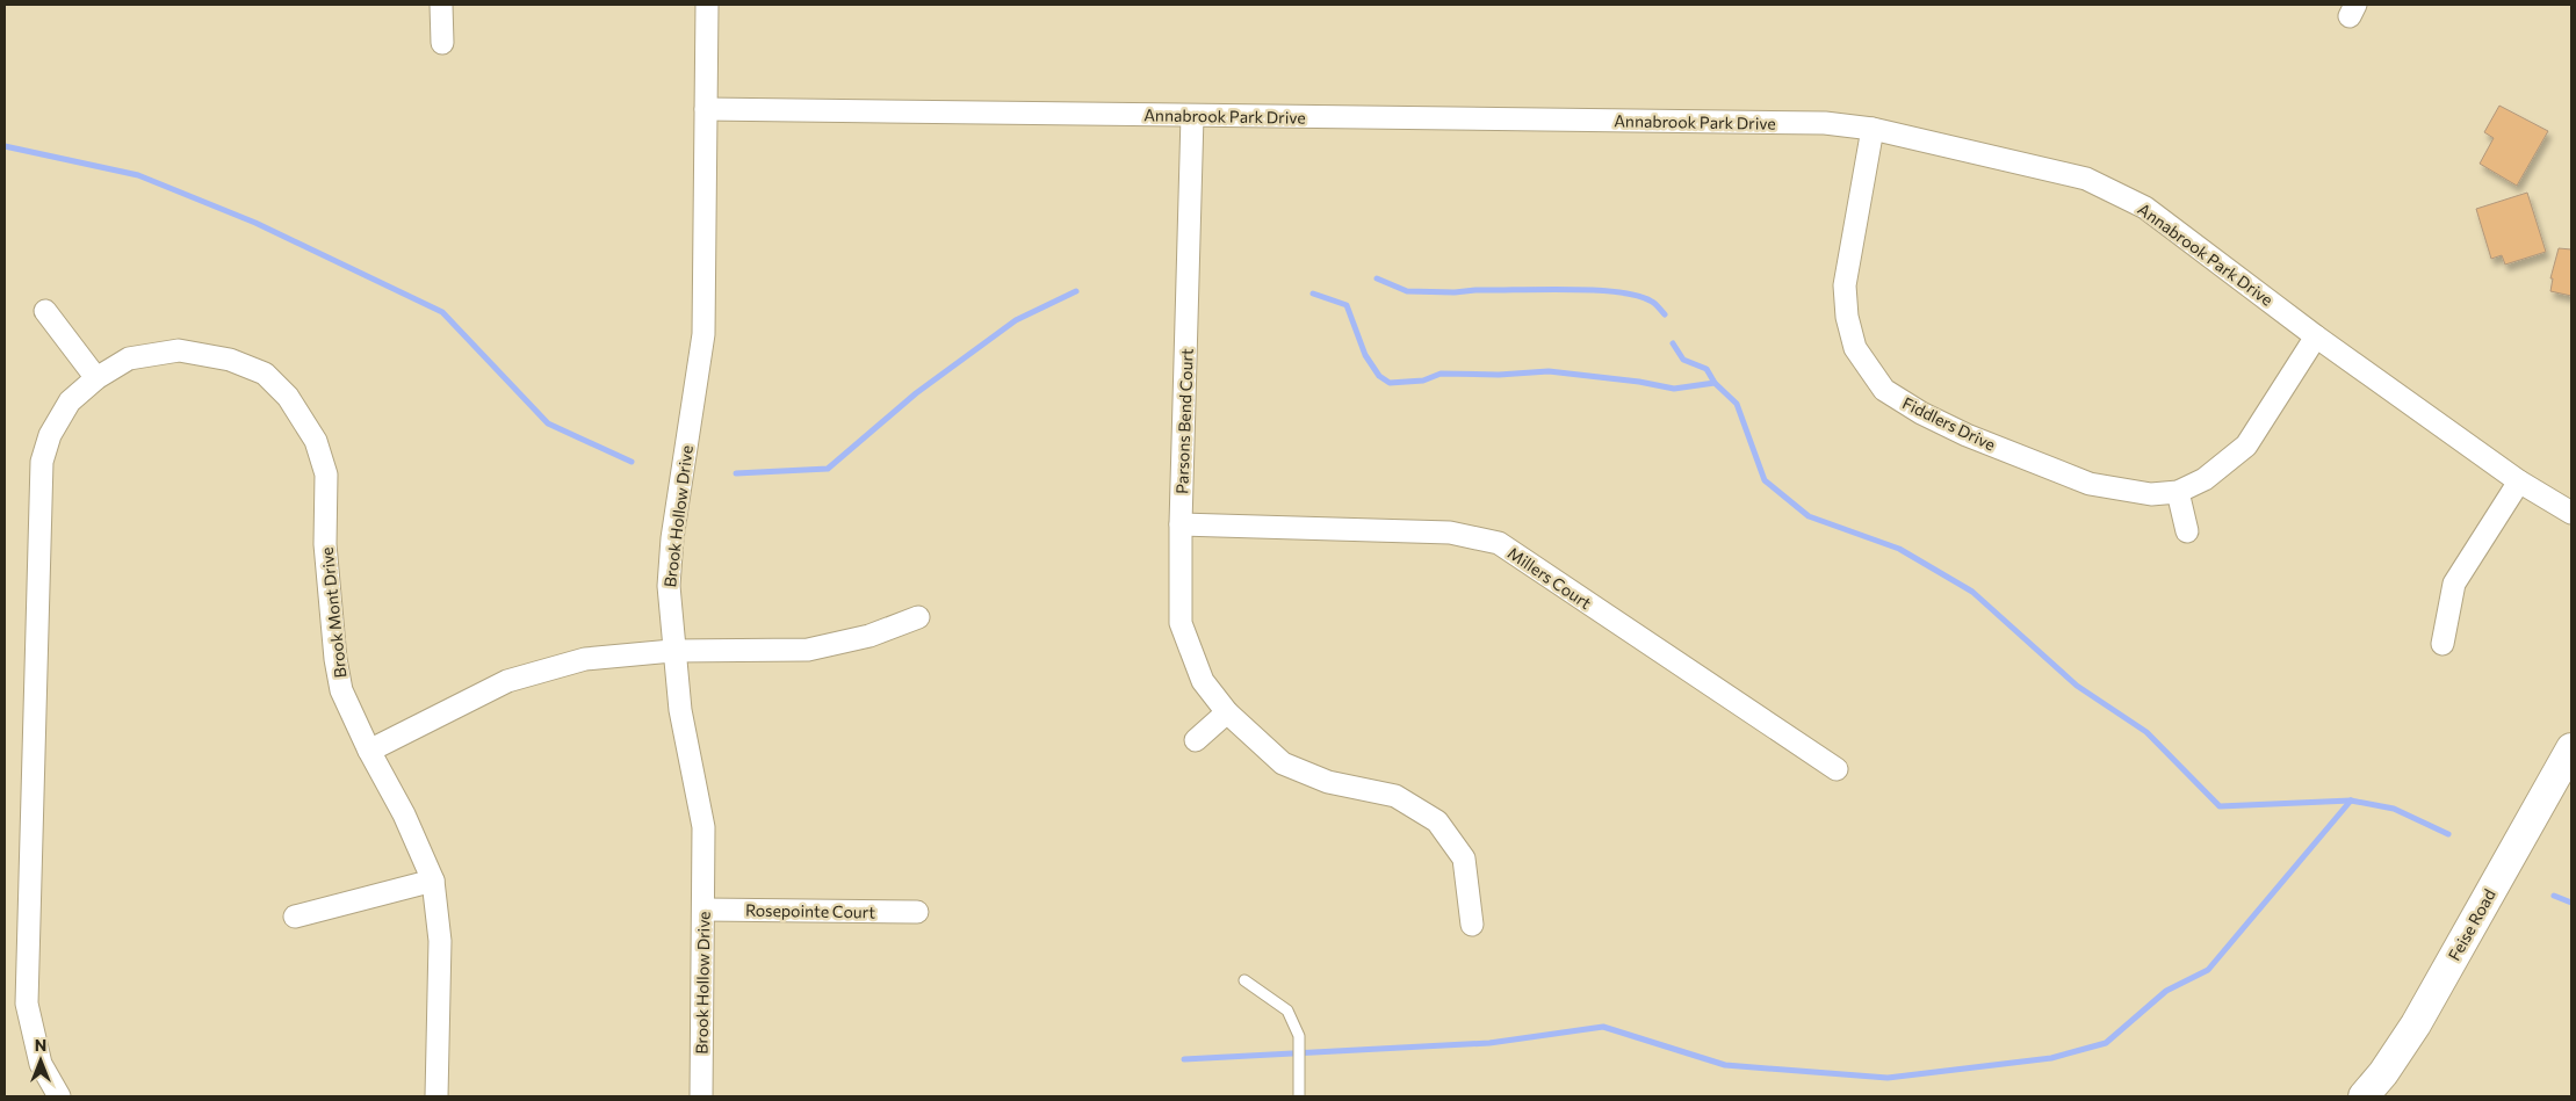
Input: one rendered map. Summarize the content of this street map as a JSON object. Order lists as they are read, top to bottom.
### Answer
{
  "streets": {
    "main road": ["Feise Road"],
    "street": [
      "Annabrook Park Drive",
      "Parsons Bend Court",
      "Fiddlers Drive",
      "Brook Hollow Drive",
      "Millers Court",
      "Brook Mont Drive",
      "Rosepointe Court"
    ]
  },
  "crossings": [
    ["Annabrook Park Drive", "Parsons Bend Court"],
    ["Annabrook Park Drive", "Fiddlers Drive"],
    ["Annabrook Park Drive", "Brook Hollow Drive"],
    ["Parsons Bend Court", "Millers Court"],
    ["Brook Hollow Drive", "Rosepointe Court"]
  ],
  "north": "top"
}
